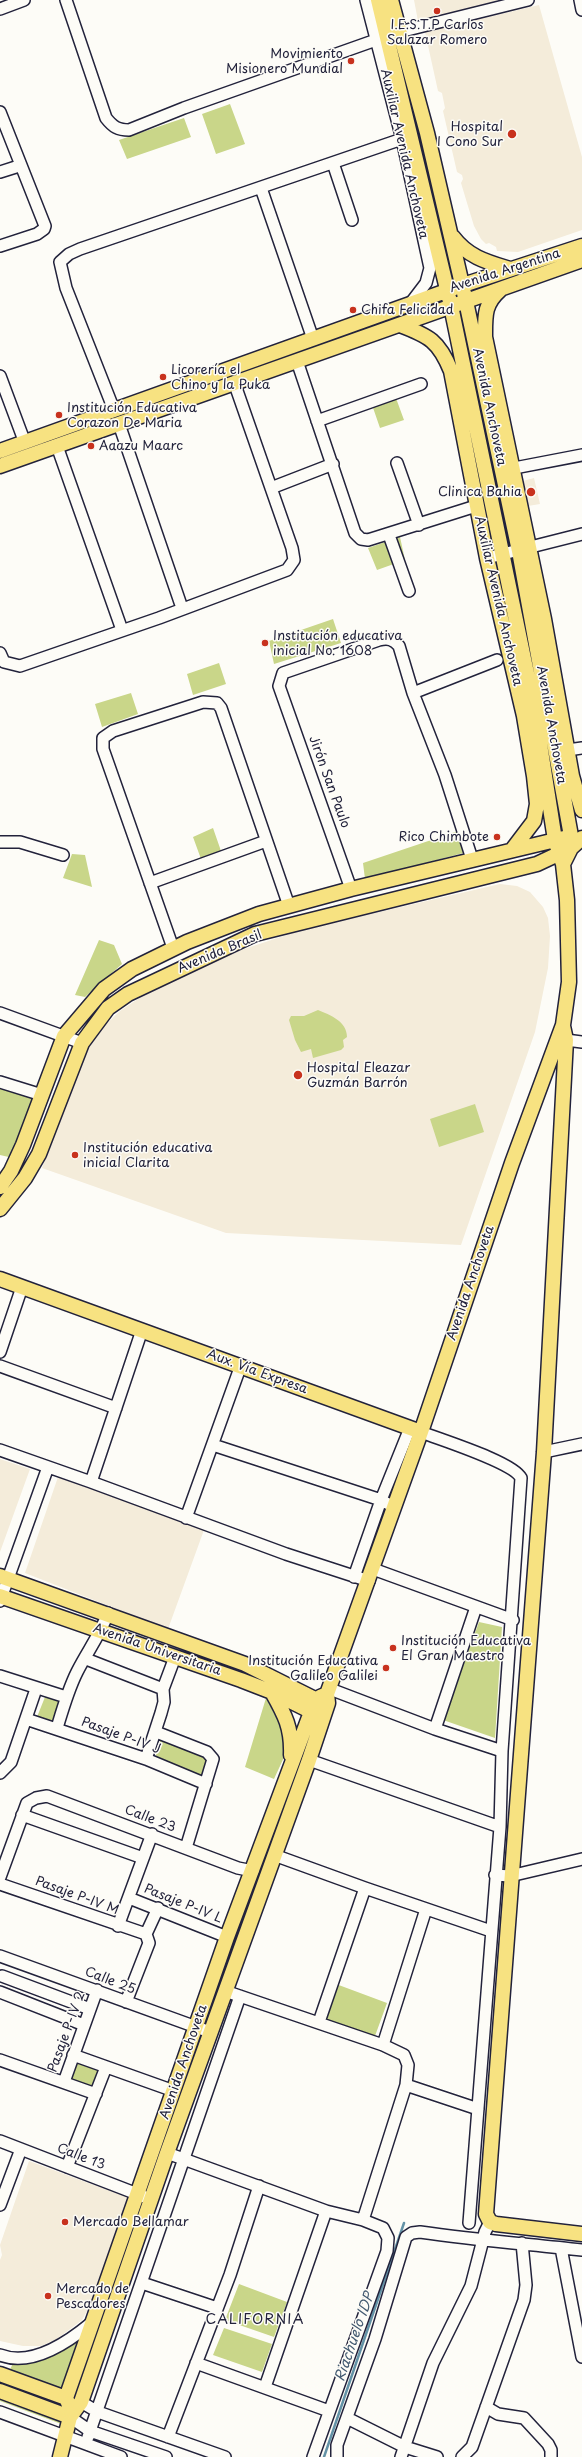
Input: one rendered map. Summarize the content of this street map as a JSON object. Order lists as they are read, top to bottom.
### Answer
{
  "streets": {
    "main road": [
      "Auxiliar Avenida Anchoveta",
      "Avenida Argentina",
      "Avenida Anchoveta",
      "Avenida Brasil",
      "Aux. Vía Expresa",
      "Avenida Universitaria"
    ],
    "street": [
      "Jirón San Paulo",
      "Pasaje P-IV J",
      "Calle 23",
      "Pasaje P-IV M",
      "Pasaje P-IV L",
      "Calle 25",
      "Pasaje P-IV 2",
      "Calle 13"
    ]
  },
  "crossings": [
    ["Auxiliar Avenida Anchoveta", "Avenida Argentina"],
    ["Auxiliar Avenida Anchoveta", "Avenida Brasil"],
    ["Avenida Argentina", "Avenida Anchoveta"],
    ["Avenida Anchoveta", "Avenida Brasil"],
    ["Avenida Anchoveta", "Aux. Vía Expresa"],
    ["Avenida Anchoveta", "Avenida Universitaria"],
    ["Avenida Anchoveta", "Calle 23"],
    ["Avenida Anchoveta", "Pasaje P-IV L"],
    ["Avenida Anchoveta", "Calle 25"],
    ["Avenida Anchoveta", "Calle 13"],
    ["Jirón San Paulo", "Avenida Brasil"],
    ["Calle 25", "Pasaje P-IV 2"]
  ],
  "districts": ["CALIFORNIA"],
  "water": ["Riachuelo IDP"],
  "places": [
    "I.E.S.T.P Carlos Salazar Romero",
    "Movimiento Misionero Mundial",
    "Hospital I Cono Sur",
    "Chifa Felicidad",
    "Licorería el Chino y la Puka",
    "Institución Educativa Corazon De Maria",
    "Aaazu Maarc",
    "Clinica Bahia",
    "Institución educativa inicial No. 1608",
    "Rico Chimbote",
    "Hospital Eleazar Guzmán Barrón",
    "Institución educativa inicial Clarita",
    "Institución Educativa El Gran Maestro",
    "Institución Educativa Galileo Galilei",
    "Mercado Bellamar",
    "Mercado de Pescadores"
  ]
}
